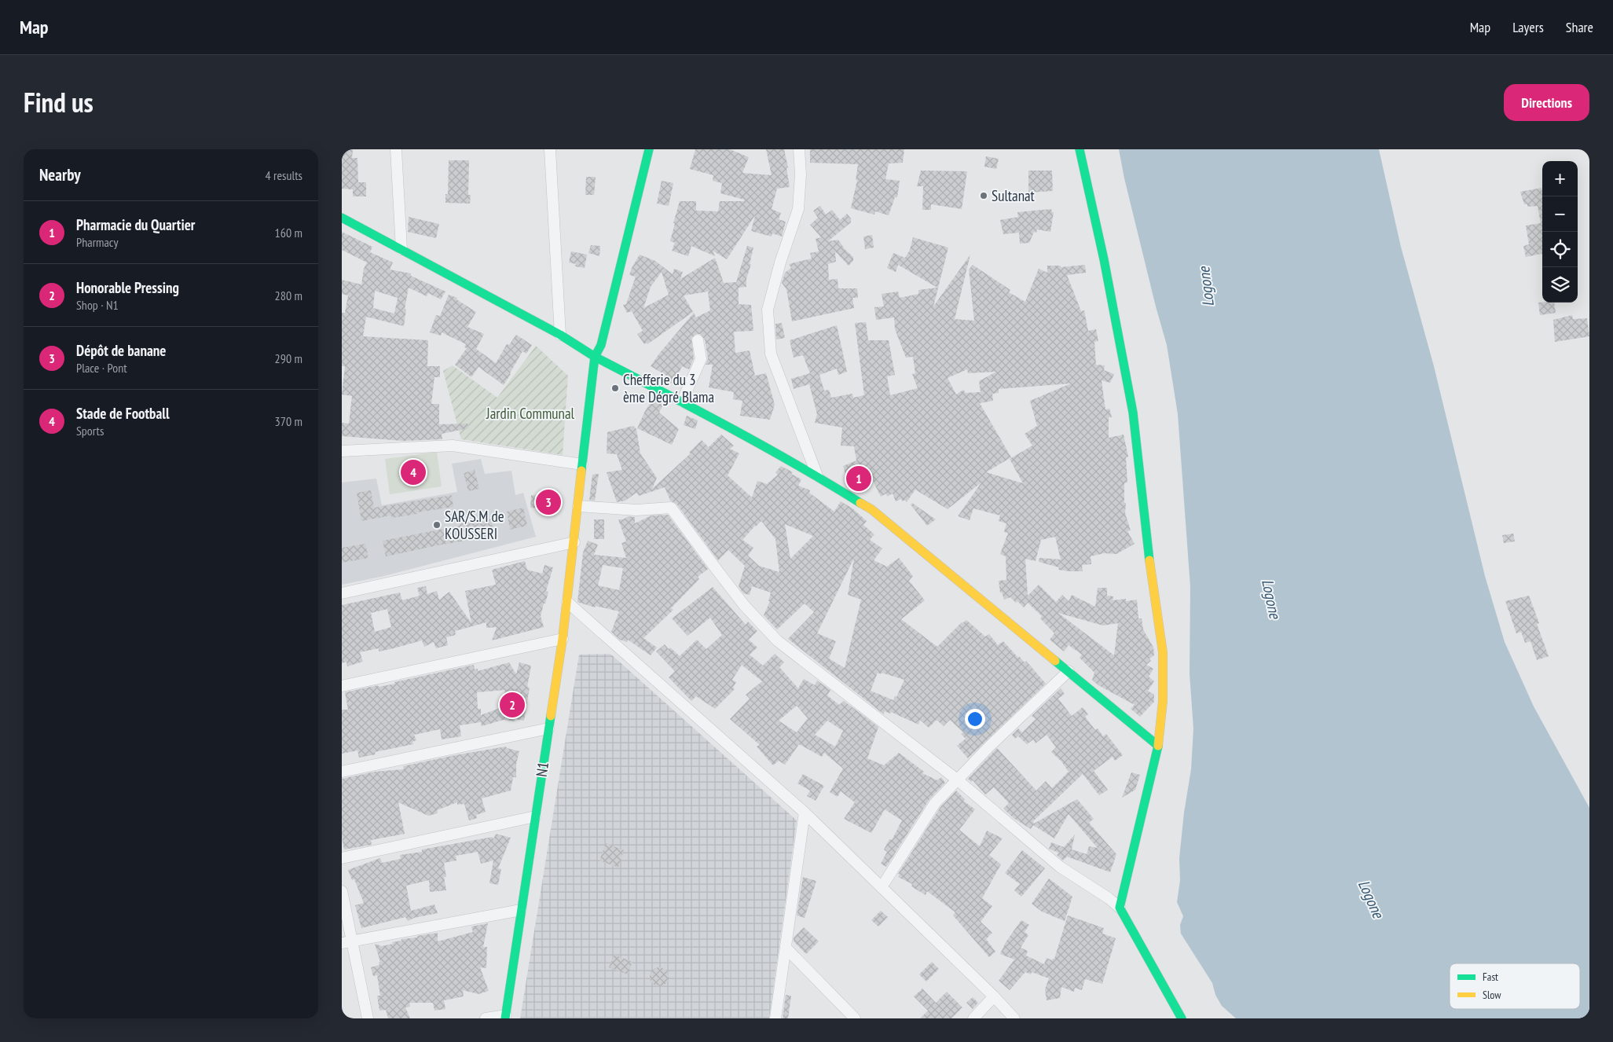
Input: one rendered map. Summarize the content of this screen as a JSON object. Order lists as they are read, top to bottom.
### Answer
{
  "streets": {
    "main road": ["N1"]
  },
  "water": ["Logone"],
  "parks": ["Jardin Communal"],
  "places": ["Sultanat", "Chefferie du 3 ème Dégré Blama", "SAR/S.M de KOUSSERI"],
  "legend": ["Fast", "Slow"],
  "page": {
    "header": "Map",
    "nav": ["Map", "Layers", "Share"],
    "title": "Find us",
    "buttons": "Directions",
    "heading": ["Nearby", "4 results"],
    "map_buttons": ["+", "−"],
    "list": [
      {
        "mark": "1",
        "name": "Pharmacie du Quartier",
        "note": "Pharmacy",
        "value": "160 m"
      },
      {
        "mark": "2",
        "name": "Honorable Pressing",
        "note": "Shop · N1",
        "value": "280 m"
      },
      {
        "mark": "3",
        "name": "Dépôt de banane",
        "note": "Place · Pont",
        "value": "290 m"
      },
      {
        "mark": "4",
        "name": "Stade de Football",
        "note": "Sports",
        "value": "370 m"
      }
    ],
    "pins": [
      "4",
      "1",
      "3",
      "2"
    ]
  }
}
